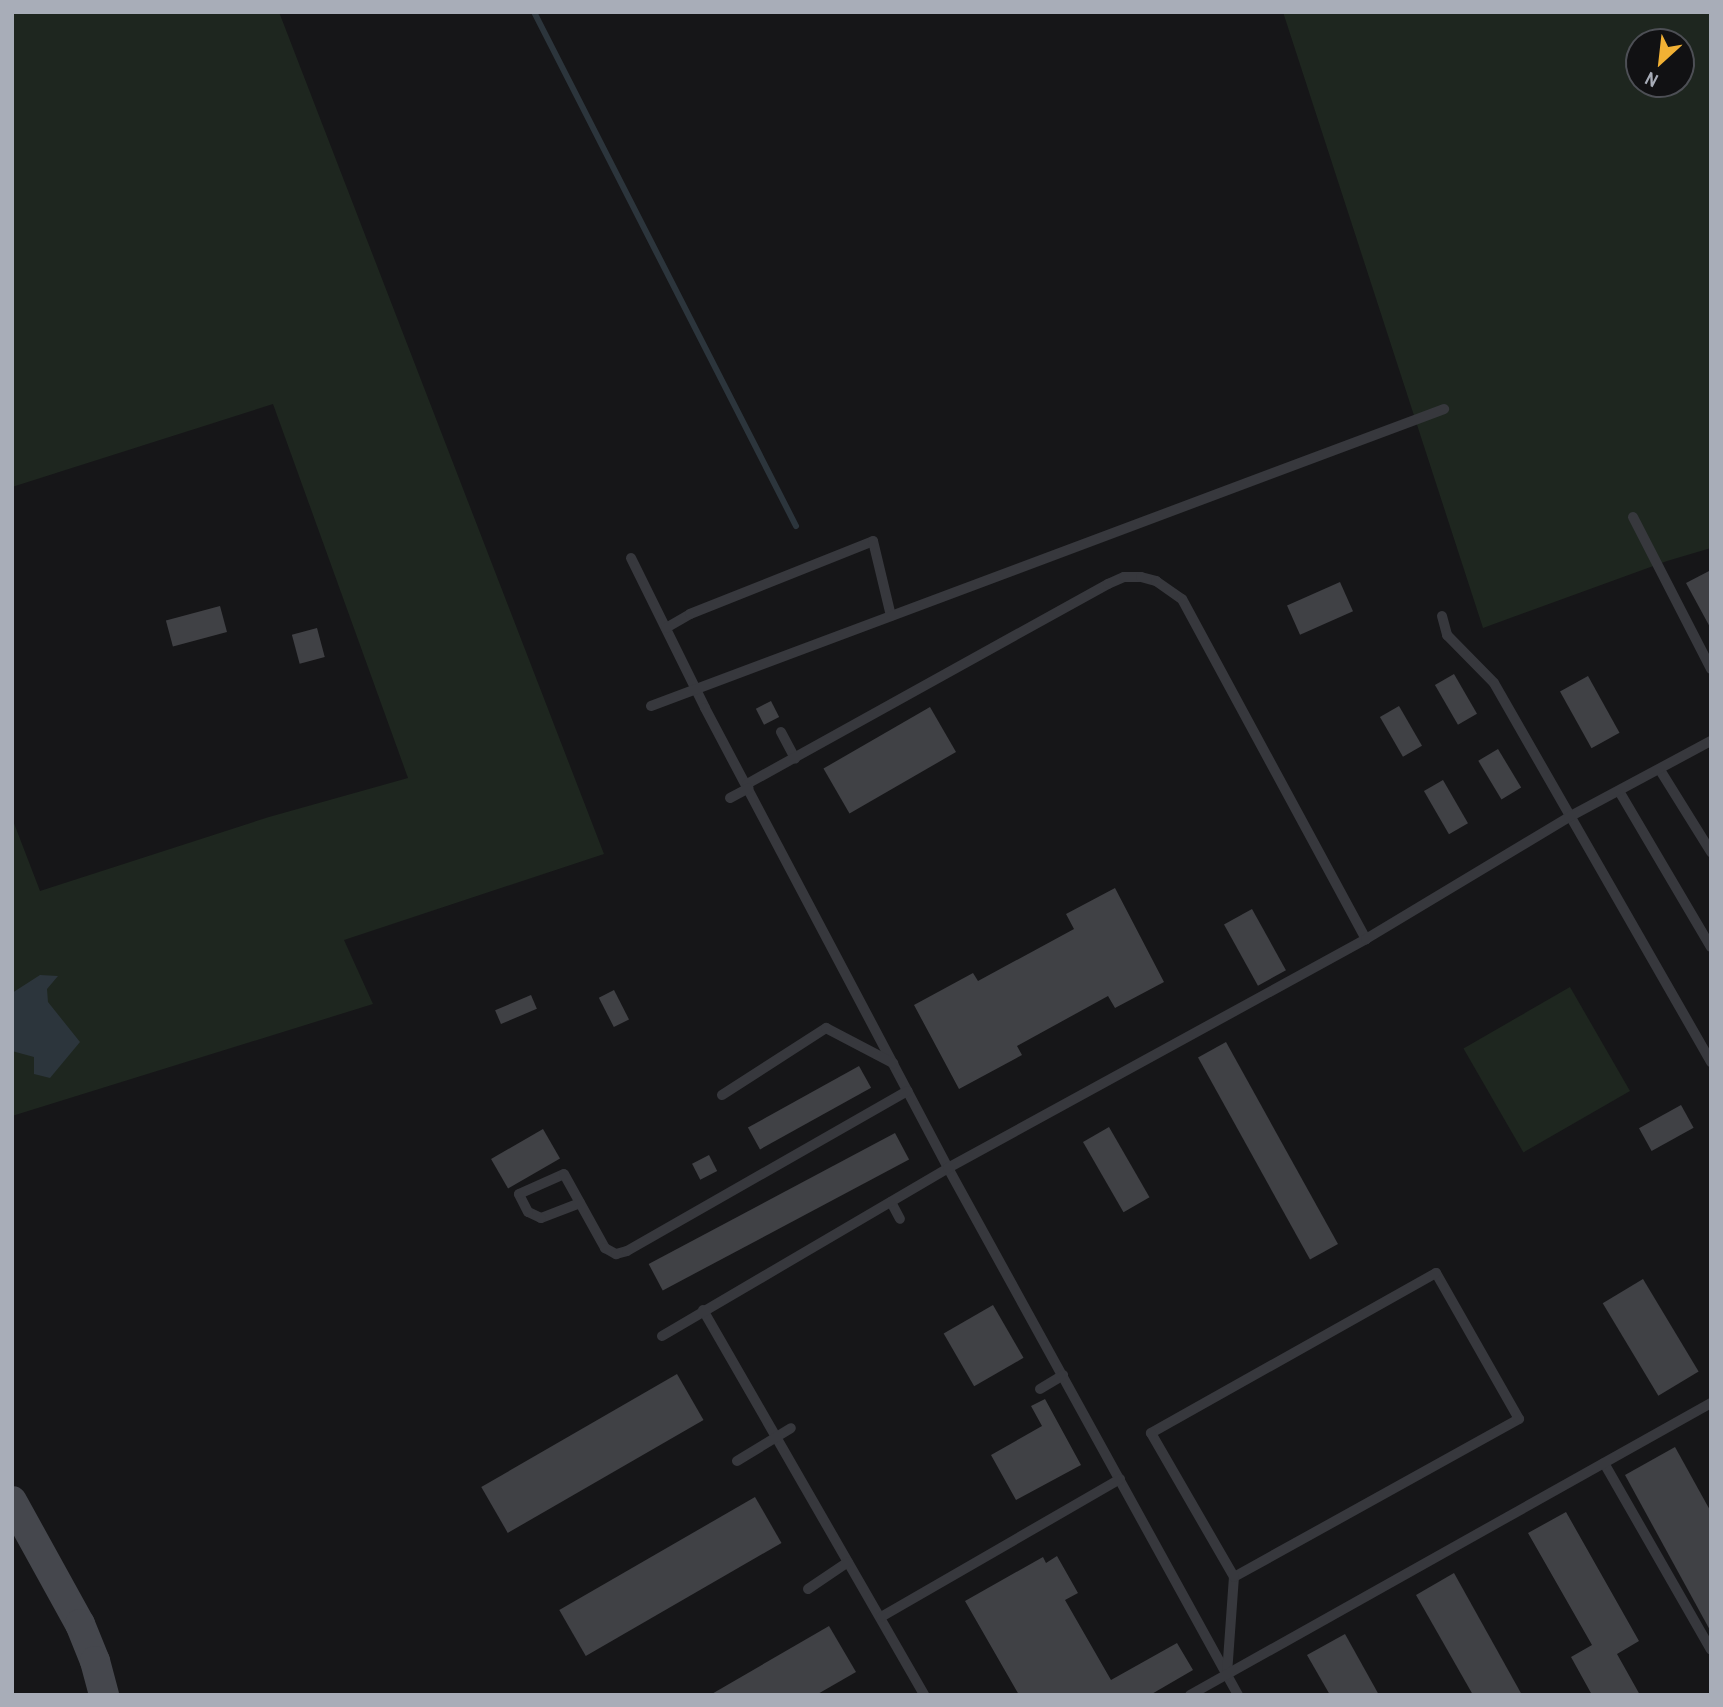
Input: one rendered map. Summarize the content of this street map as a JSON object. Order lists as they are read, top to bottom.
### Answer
{
  "north": "bottom left"
}
